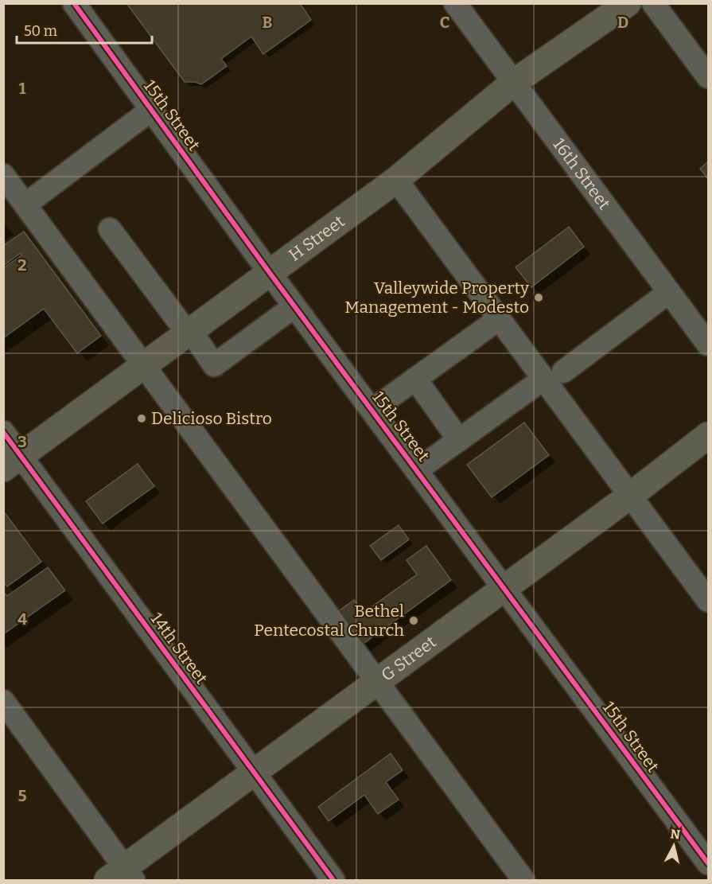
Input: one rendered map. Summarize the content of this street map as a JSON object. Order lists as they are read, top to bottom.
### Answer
{
  "streets": {
    "main road": ["H Street", "G Street"],
    "street": ["15th Street", "16th Street", "14th Street"]
  },
  "crossings": [
    ["15th Street", "H Street"],
    ["15th Street", "G Street"],
    ["16th Street", "H Street"],
    ["H Street", "14th Street"],
    ["14th Street", "G Street"]
  ],
  "places": ["Valleywide Property Management - Modesto", "Delicioso Bistro", "Bethel Pentecostal Church"],
  "scale_bar": "50 m",
  "north": "top",
  "grid": {
    "columns": ["B", "C", "D"],
    "rows": [
      "1",
      "2",
      "3",
      "4",
      "5"
    ]
  }
}
